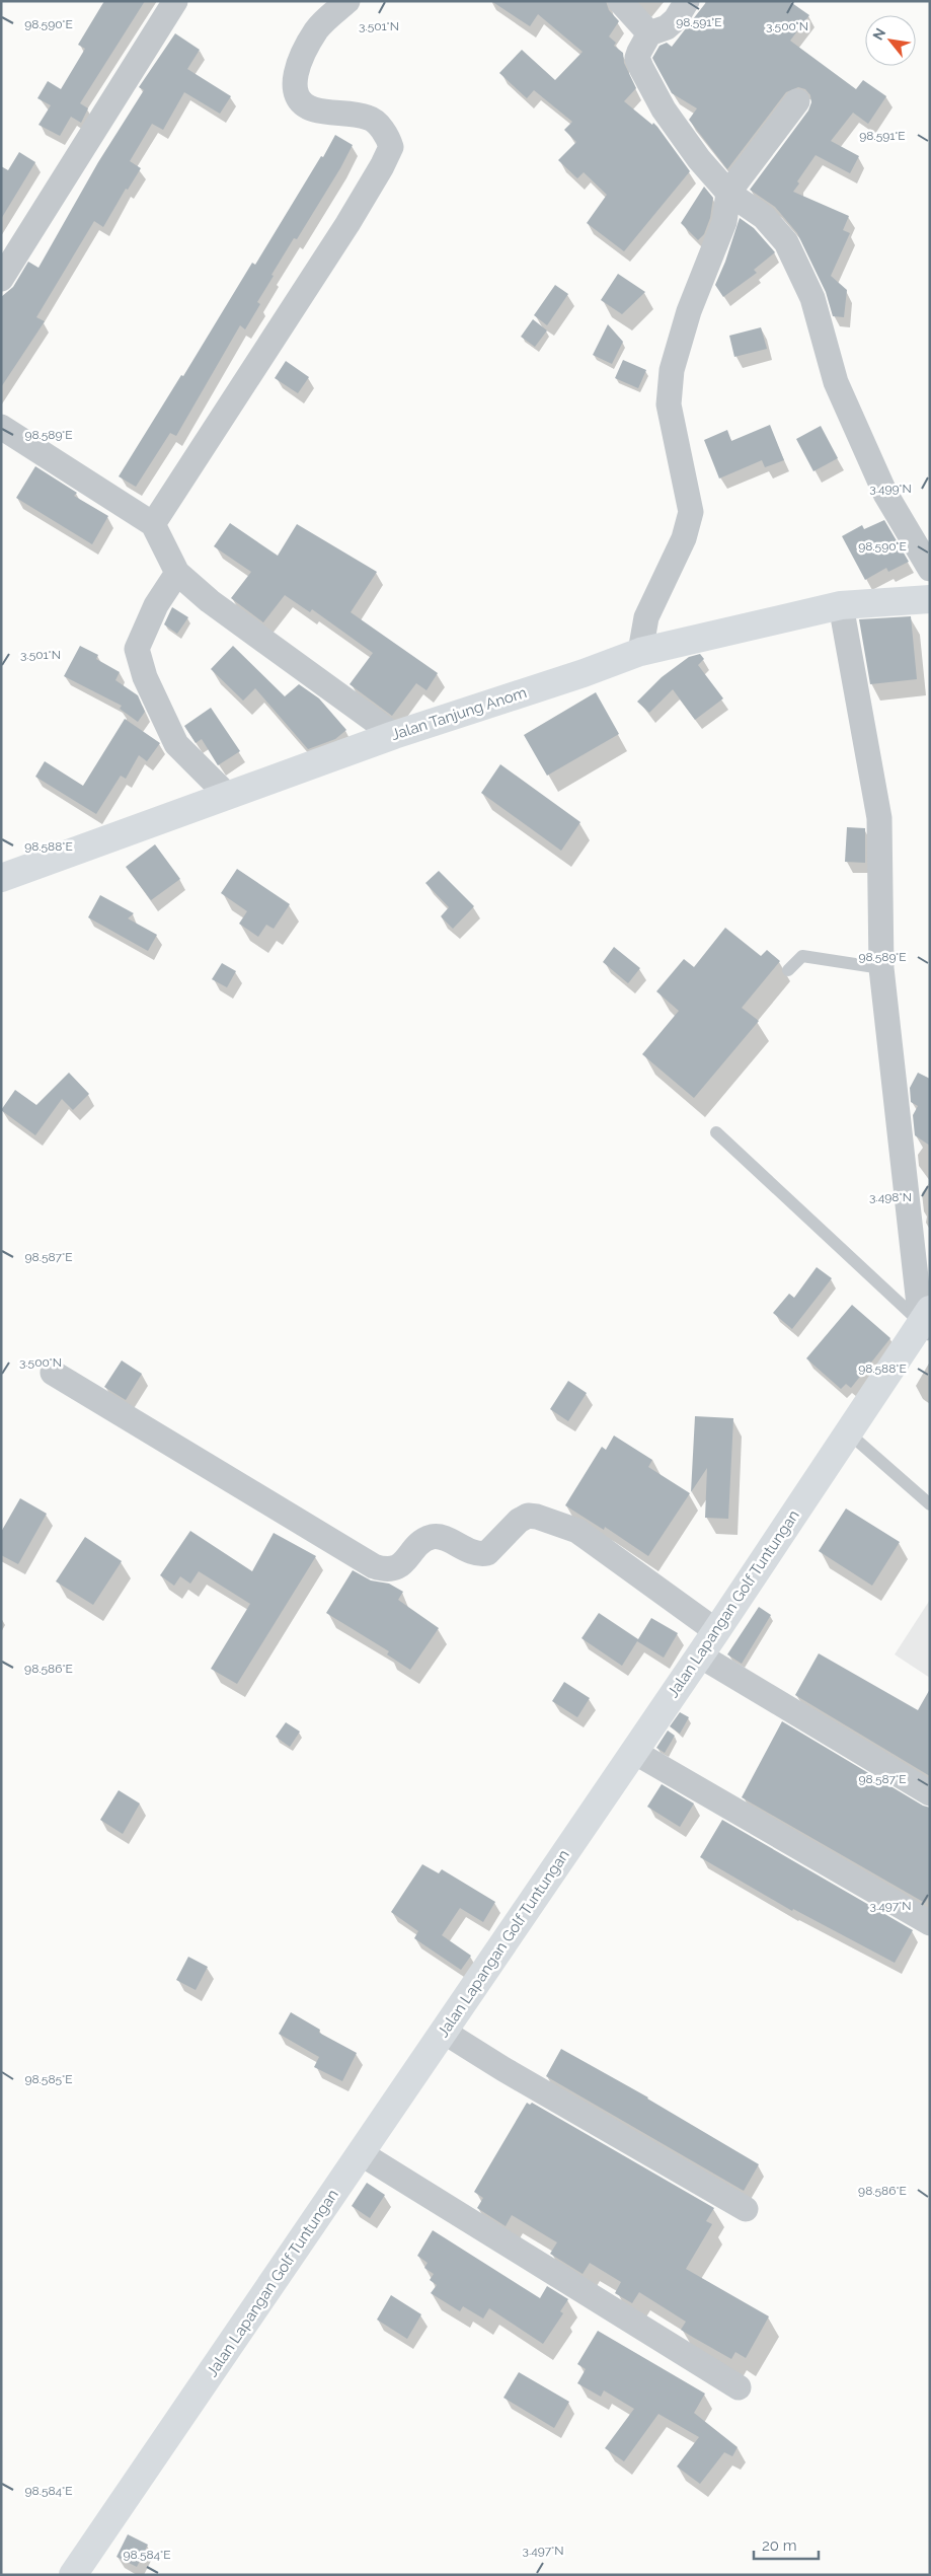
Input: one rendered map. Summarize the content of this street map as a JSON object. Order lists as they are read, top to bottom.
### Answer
{
  "streets": {
    "street": ["Jalan Tanjung Anom", "Jalan Lapangan Golf Tuntungan"]
  },
  "scale_bar": "20 m",
  "north": "top left",
  "coordinates": [
    "98.591°E",
    "98.590°E",
    "3.501°N",
    "3.500°N",
    "98.589°E",
    "3.499°N",
    "98.588°E",
    "3.498°N",
    "98.587°E",
    "98.586°E",
    "3.497°N",
    "98.585°E",
    "98.584°E"
  ]
}
